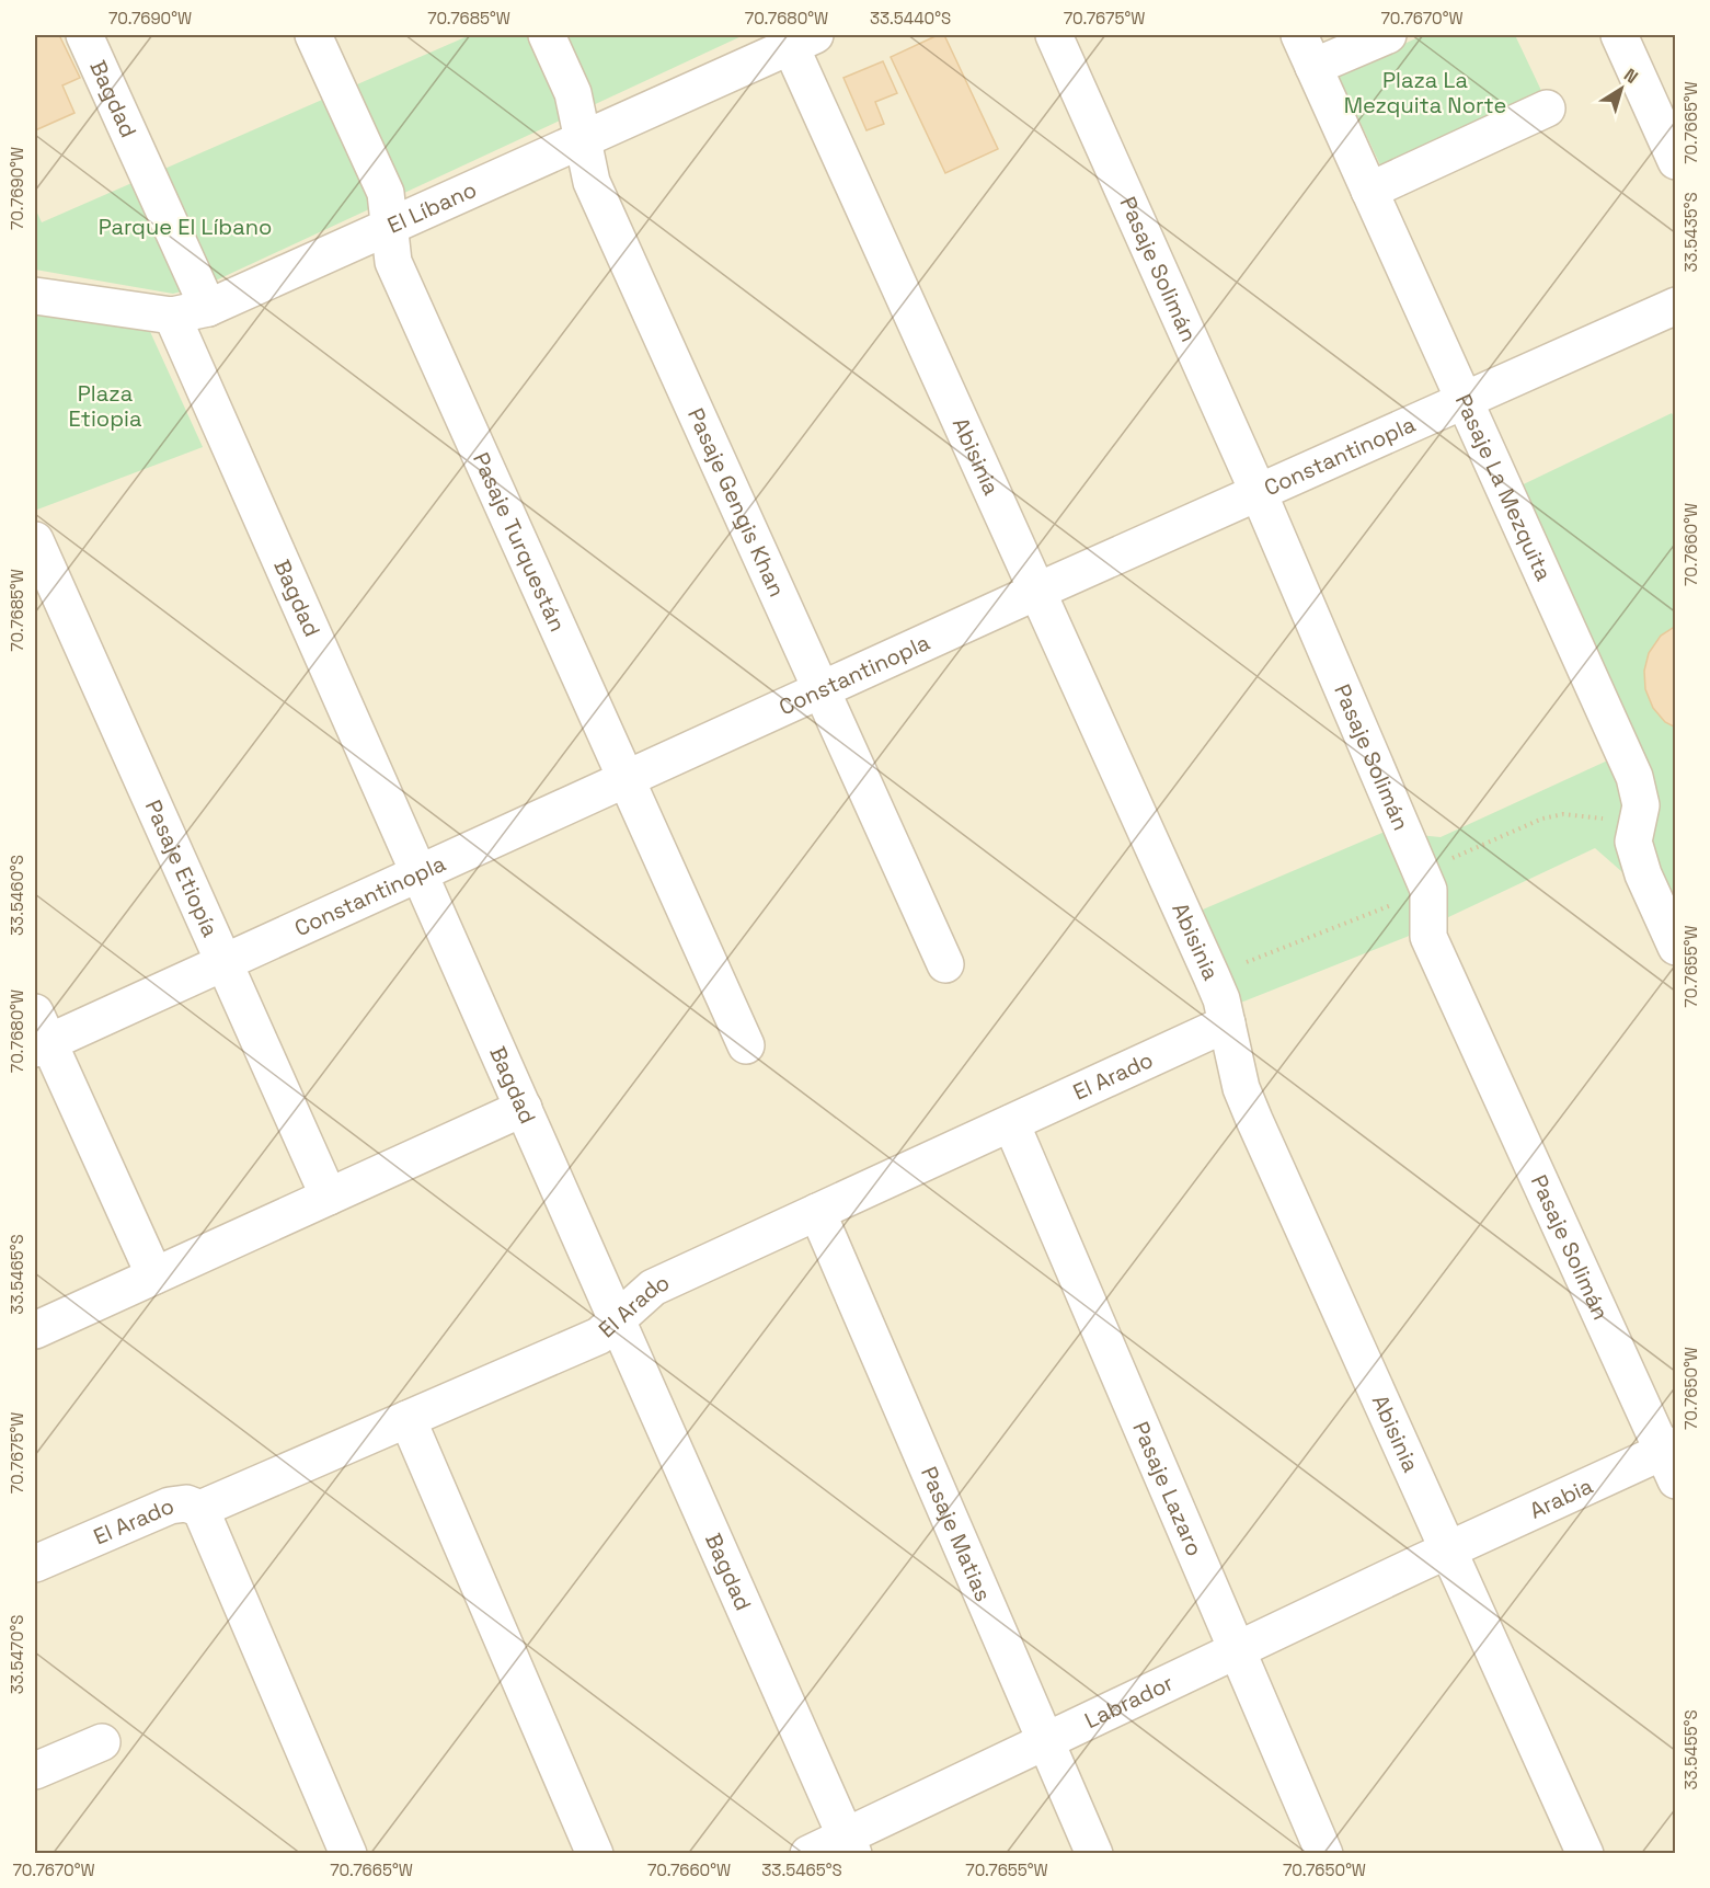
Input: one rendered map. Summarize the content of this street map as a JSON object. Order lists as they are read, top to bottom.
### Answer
{
  "streets": {
    "street": [
      "Bagdad",
      "El Líbano",
      "Pasaje Solimán",
      "Abisinia",
      "Constantinopla",
      "Pasaje La Mezquita",
      "Pasaje Gengis Khan",
      "Pasaje Turquestán",
      "Pasaje Etiopía",
      "El Arado",
      "Pasaje Lazaro",
      "Arabia",
      "Pasaje Matias",
      "Labrador"
    ]
  },
  "crossings": [
    ["Bagdad", "El Líbano"],
    ["Bagdad", "Constantinopla"],
    ["Bagdad", "El Arado"],
    ["Bagdad", "Labrador"],
    ["El Líbano", "Abisinia"],
    ["El Líbano", "Pasaje Gengis Khan"],
    ["El Líbano", "Pasaje Turquestán"],
    ["Pasaje Solimán", "Constantinopla"],
    ["Pasaje Solimán", "Arabia"],
    ["Abisinia", "Constantinopla"],
    ["Abisinia", "El Arado"],
    ["Abisinia", "Arabia"],
    ["Abisinia", "Labrador"],
    ["Constantinopla", "Pasaje La Mezquita"],
    ["Constantinopla", "Pasaje Gengis Khan"],
    ["Constantinopla", "Pasaje Turquestán"],
    ["Constantinopla", "Pasaje Etiopía"],
    ["El Arado", "Pasaje Lazaro"],
    ["El Arado", "Pasaje Matias"],
    ["Pasaje Lazaro", "Labrador"],
    ["Arabia", "Labrador"],
    ["Pasaje Matias", "Labrador"]
  ],
  "parks": ["Plaza La Mezquita Norte", "Parque El Líbano", "Plaza Etiopia"],
  "north": "top right",
  "coordinates": [
    "70.7690°W",
    "70.7685°W",
    "70.7680°W",
    "33.5440°S",
    "70.7675°W",
    "70.7670°W",
    "70.7665°W",
    "33.5435°S",
    "70.7660°W",
    "33.5460°S",
    "70.7655°W",
    "33.5465°S",
    "70.7650°W",
    "33.5470°S",
    "33.5455°S"
  ]
}
